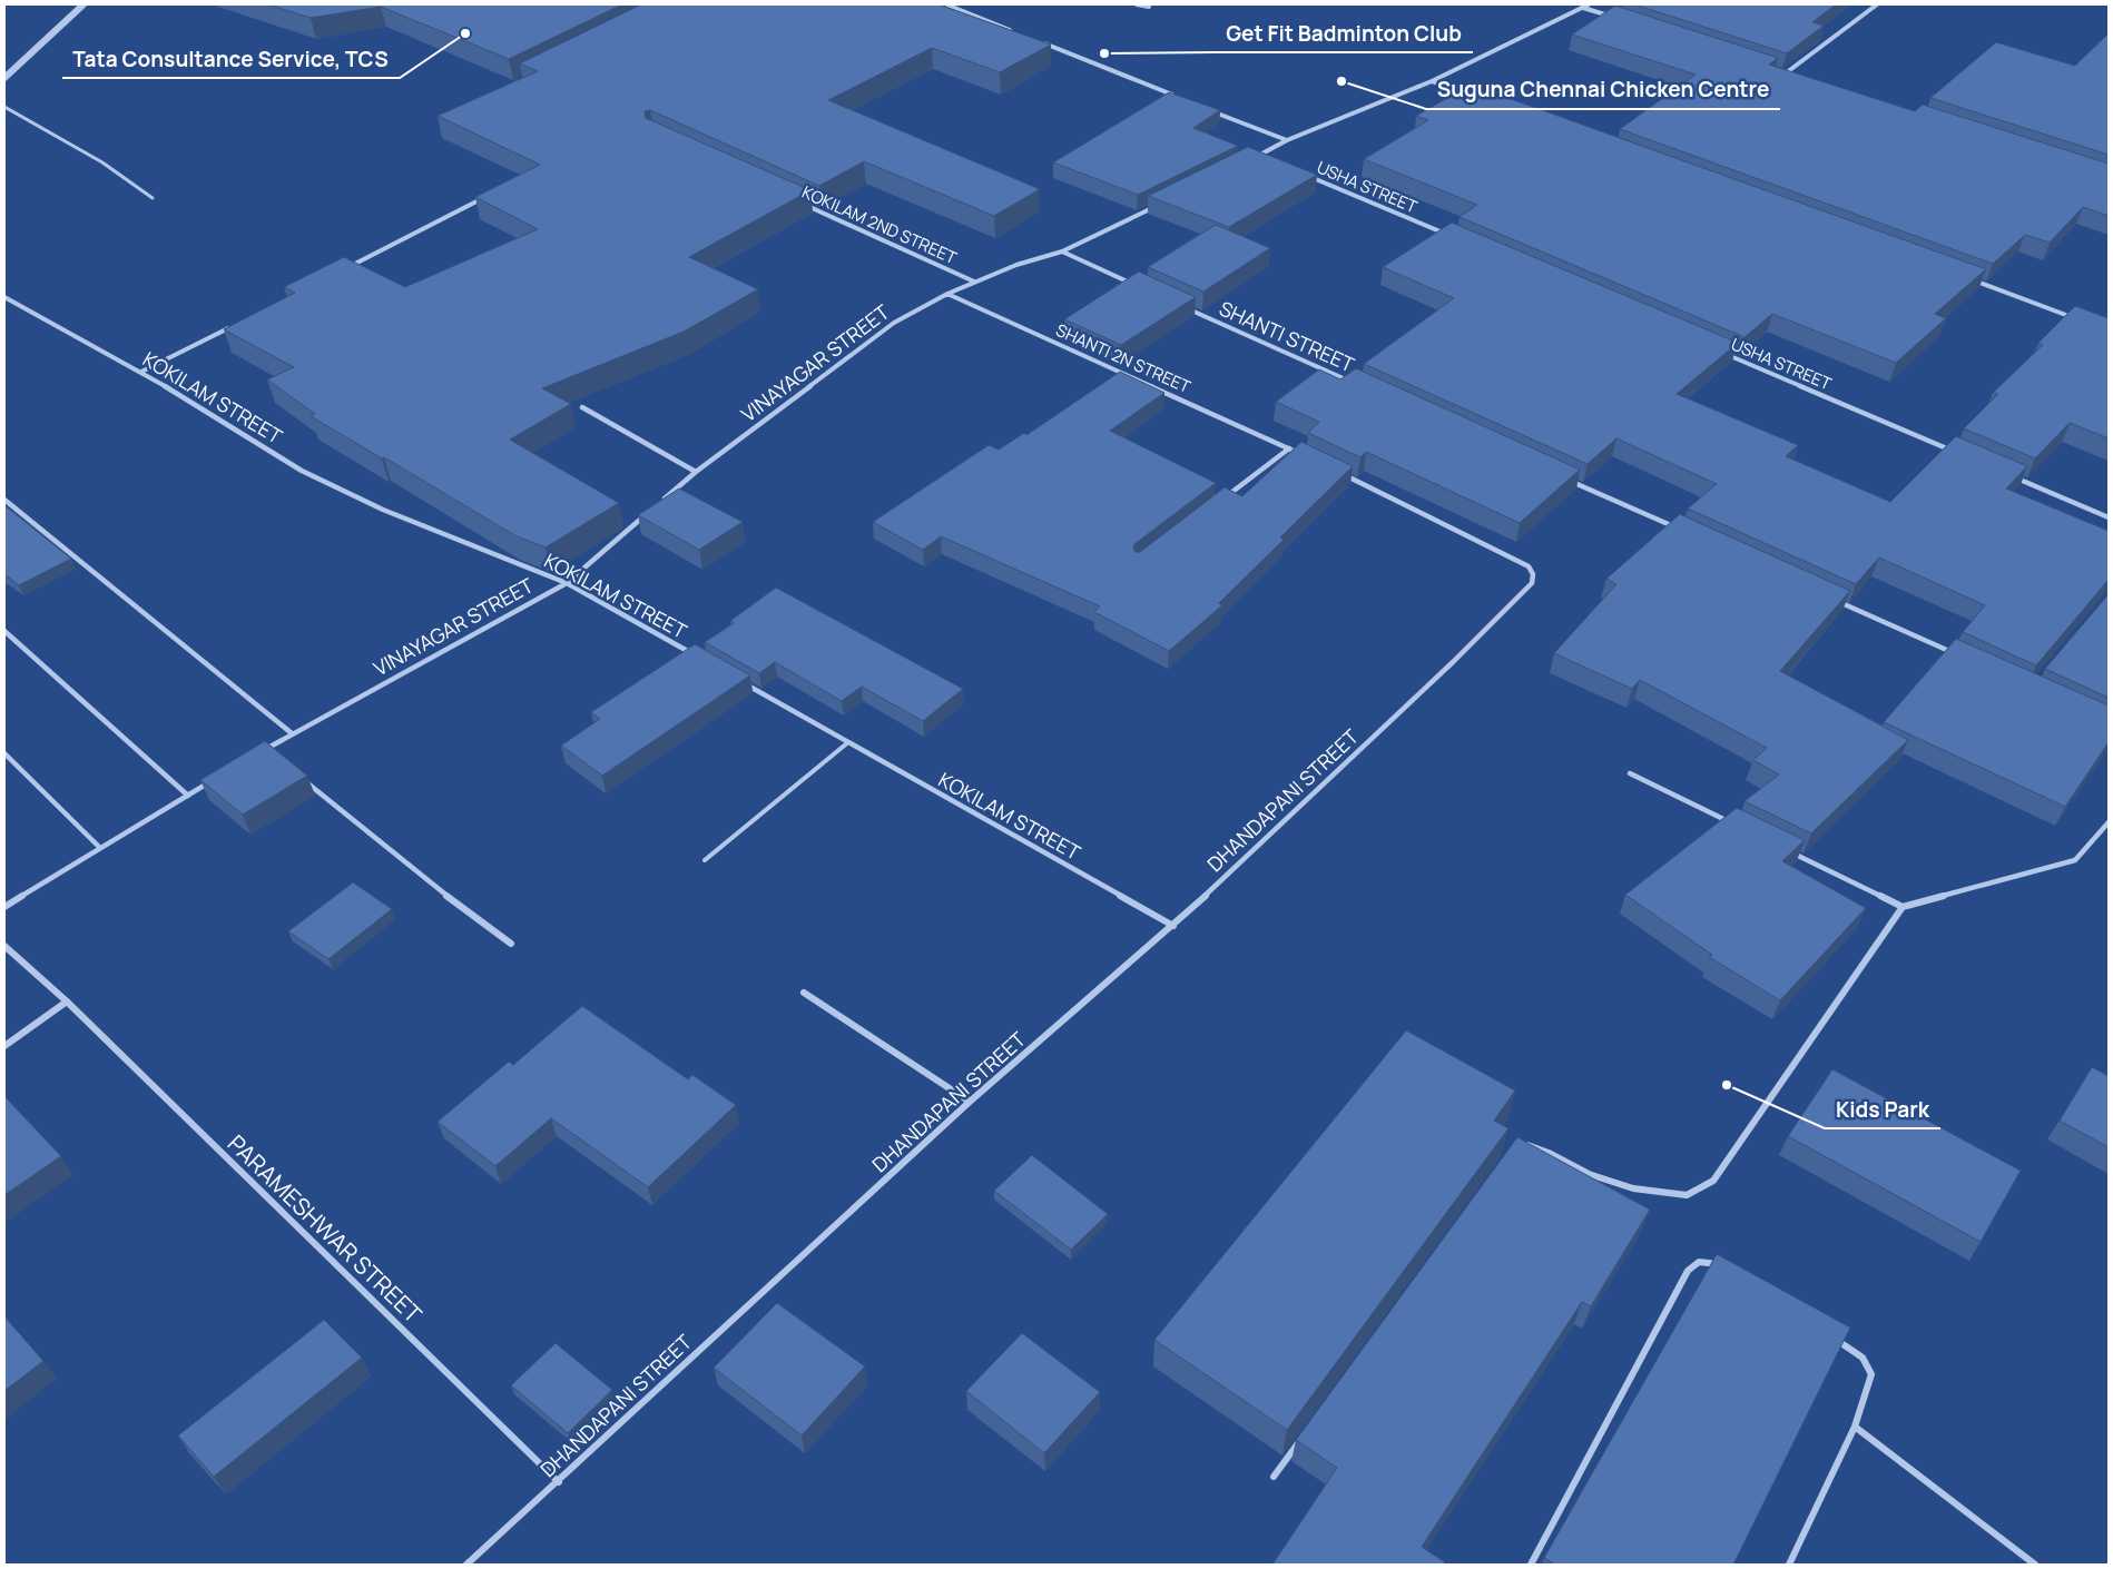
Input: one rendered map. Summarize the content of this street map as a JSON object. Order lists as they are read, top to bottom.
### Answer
{
  "streets": {
    "street": [
      "USHA STREET",
      "KOKILAM 2ND STREET",
      "SHANTI STREET",
      "SHANTI 2N STREET",
      "VINAYAGAR STREET",
      "KOKILAM STREET",
      "DHANDAPANI STREET",
      "PARAMESHWAR STREET"
    ]
  },
  "crossings": [
    ["KOKILAM 2ND STREET", "VINAYAGAR STREET"],
    ["SHANTI 2N STREET", "VINAYAGAR STREET"],
    ["VINAYAGAR STREET", "KOKILAM STREET"],
    ["KOKILAM STREET", "DHANDAPANI STREET"],
    ["DHANDAPANI STREET", "PARAMESHWAR STREET"]
  ],
  "places": [
    "Tata Consultance Service, TCS",
    "Get Fit Badminton Club",
    "Suguna Chennai Chicken Centre",
    "Kids Park"
  ]
}
